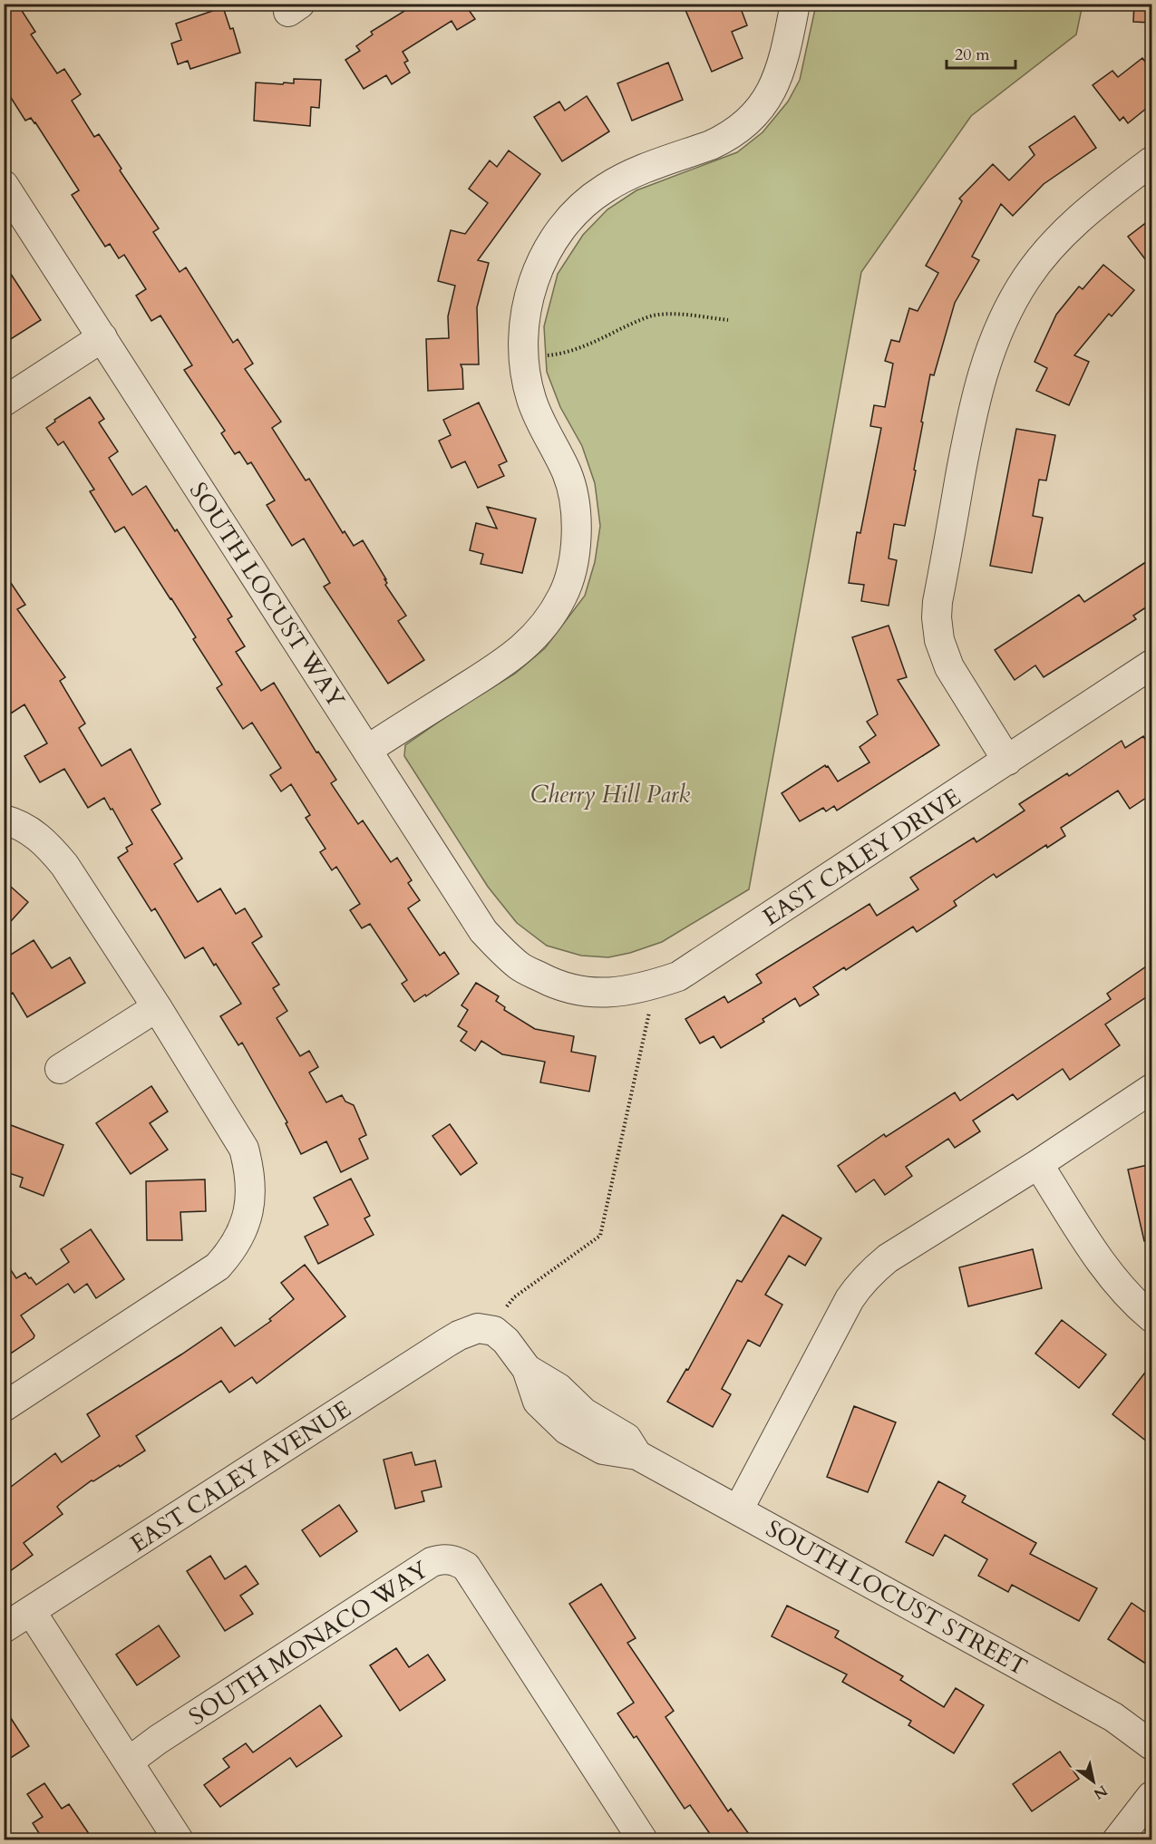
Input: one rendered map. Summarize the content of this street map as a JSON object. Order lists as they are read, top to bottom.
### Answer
{
  "streets": {
    "street": [
      "SOUTH LOCUST WAY",
      "EAST CALEY DRIVE",
      "EAST CALEY AVENUE",
      "SOUTH LOCUST STREET",
      "SOUTH MONACO WAY"
    ]
  },
  "crossings": [
    ["SOUTH LOCUST WAY", "EAST CALEY DRIVE"],
    ["EAST CALEY AVENUE", "SOUTH LOCUST STREET"]
  ],
  "parks": ["Cherry Hill Park"],
  "scale_bar": "20 m",
  "north": "bottom right"
}
